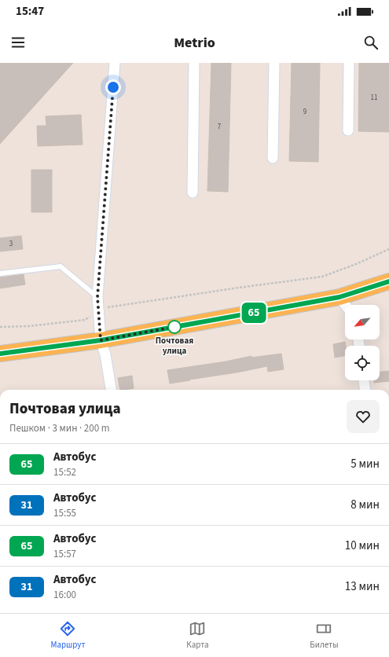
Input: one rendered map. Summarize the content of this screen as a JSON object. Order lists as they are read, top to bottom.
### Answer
{
  "places": ["Почтовая улица"],
  "lines": ["bus line 65"],
  "house_numbers": [
    "11",
    "9",
    "7",
    "3"
  ],
  "north": "bottom left",
  "page": {
    "status": "15:47",
    "header": "Metrio",
    "on_map": "65",
    "heading": ["Почтовая улица", "Пешком · 3 мин · 200 m"],
    "list": [
      {
        "mark": "65",
        "name": "Автобус",
        "note": "15:52",
        "value": "5 мин"
      },
      {
        "mark": "31",
        "name": "Автобус",
        "note": "15:55",
        "value": "8 мин"
      },
      {
        "mark": "65",
        "name": "Автобус",
        "note": "15:57",
        "value": "10 мин"
      },
      {
        "mark": "31",
        "name": "Автобус",
        "note": "16:00",
        "value": "13 мин"
      }
    ],
    "tabs": ["Маршрут", "Карта", "Билеты"]
  }
}
